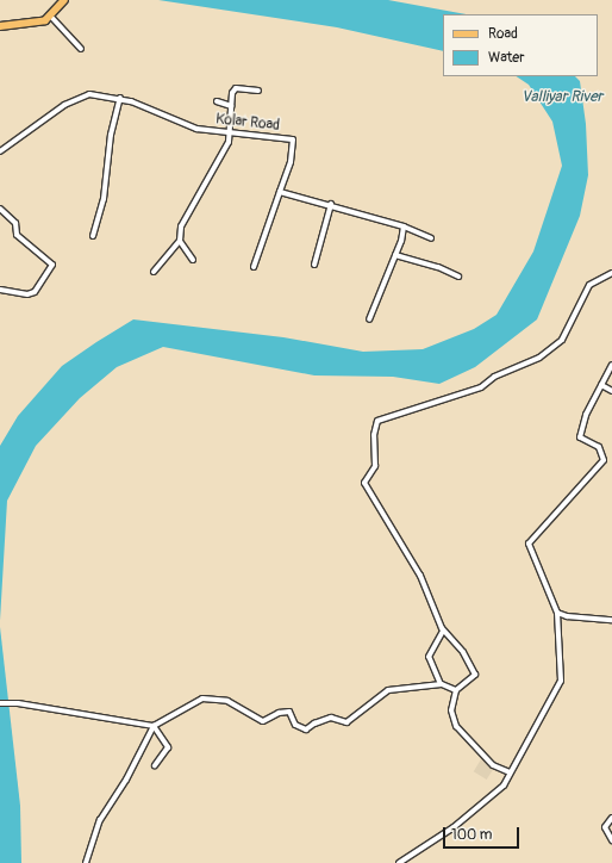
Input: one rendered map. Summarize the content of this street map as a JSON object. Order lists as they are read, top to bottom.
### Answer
{
  "streets": {
    "street": ["Kolar Road"]
  },
  "water": ["Valliyar River"],
  "legend": ["Road", "Water"],
  "scale_bar": "100 m"
}
